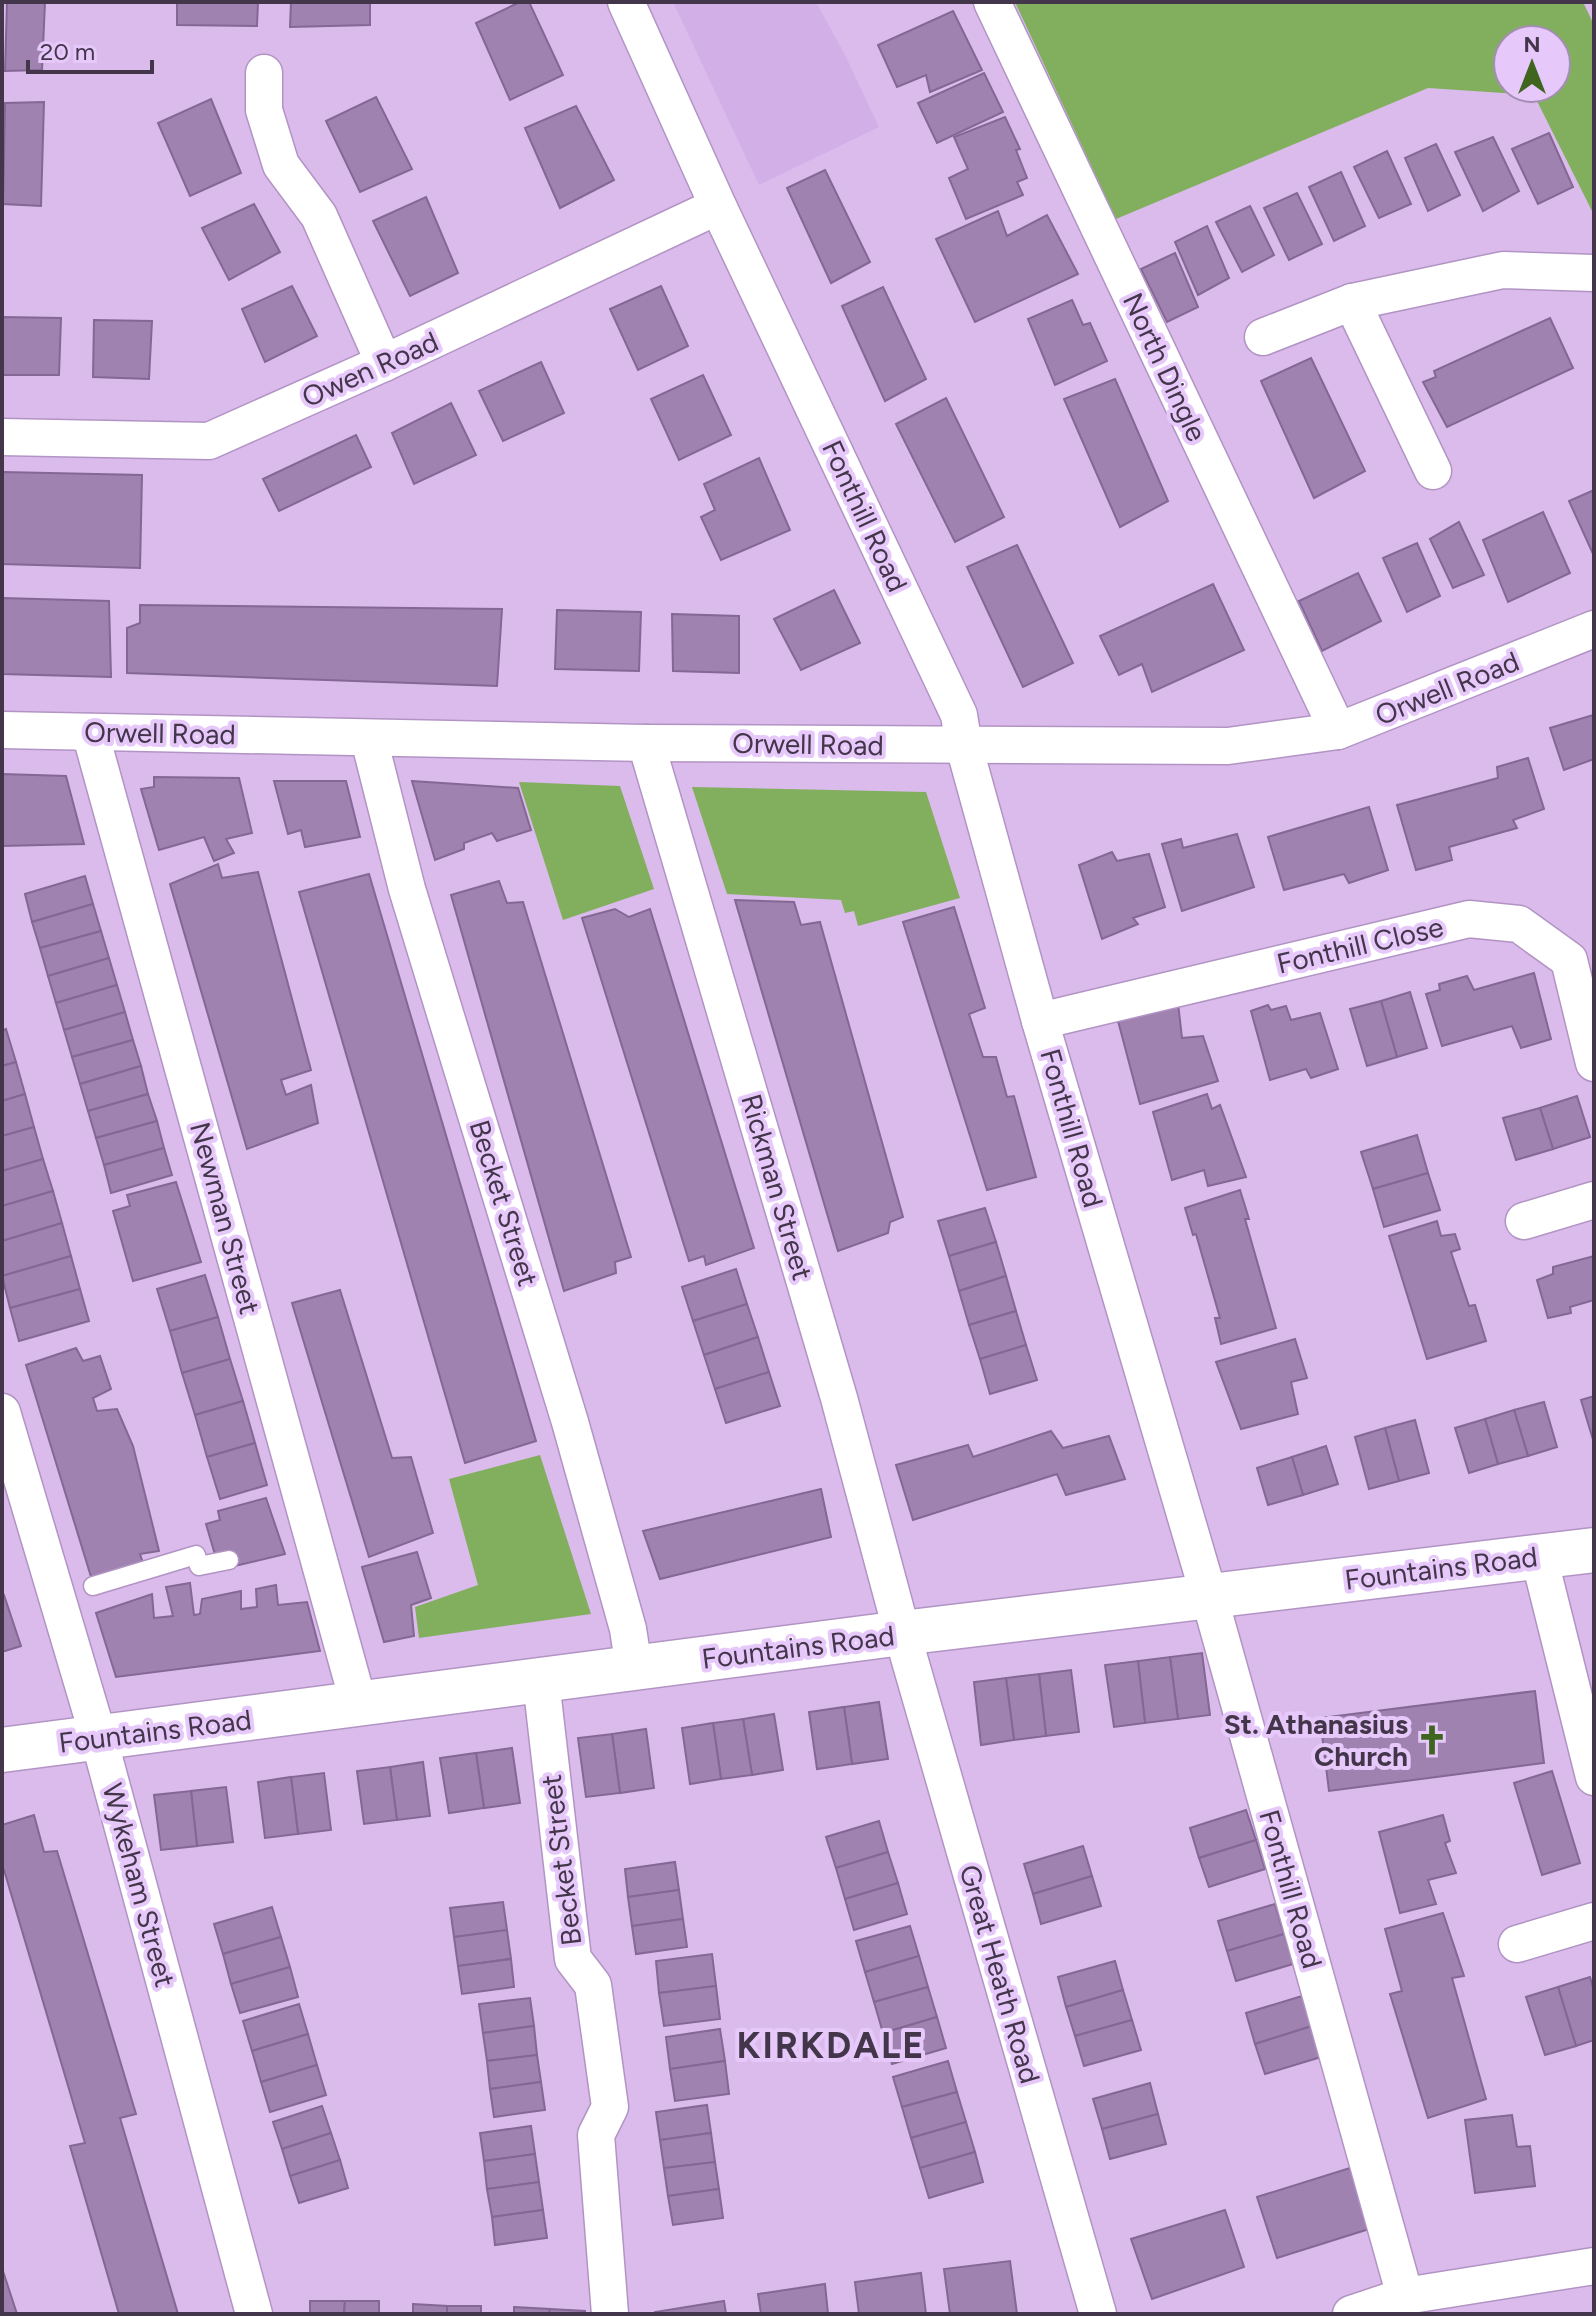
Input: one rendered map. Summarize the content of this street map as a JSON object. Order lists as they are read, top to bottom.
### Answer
{
  "streets": {
    "street": [
      "North Dingle",
      "Owen Road",
      "Fonthill Road",
      "Orwell Road",
      "Fonthill Close",
      "Rickman Street",
      "Becket Street",
      "Newman Street",
      "Fountains Road",
      "Wykeham Street",
      "Great Heath Road"
    ]
  },
  "crossings": [
    ["North Dingle", "Orwell Road"],
    ["Owen Road", "Fonthill Road"],
    ["Fonthill Road", "Orwell Road"],
    ["Fonthill Road", "Fonthill Close"],
    ["Fonthill Road", "Fountains Road"],
    ["Orwell Road", "Rickman Street"],
    ["Orwell Road", "Becket Street"],
    ["Orwell Road", "Newman Street"],
    ["Rickman Street", "Fountains Road"],
    ["Rickman Street", "Great Heath Road"],
    ["Becket Street", "Fountains Road"],
    ["Newman Street", "Fountains Road"],
    ["Fountains Road", "Wykeham Street"],
    ["Fountains Road", "Great Heath Road"]
  ],
  "districts": ["KIRKDALE"],
  "places": {
    "church": ["St. Athanasius Church"]
  },
  "scale_bar": "20 m",
  "north": "top"
}
